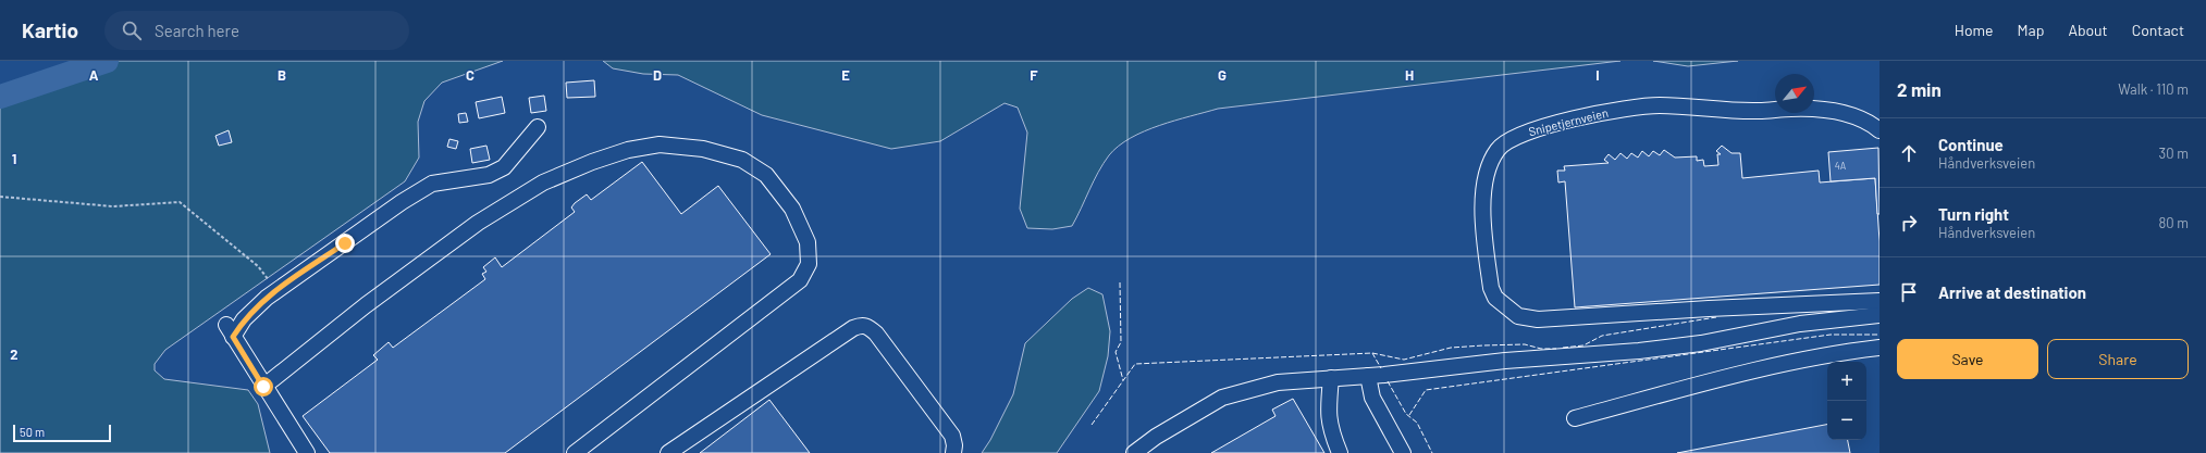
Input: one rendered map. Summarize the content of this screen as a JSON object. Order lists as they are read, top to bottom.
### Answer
{
  "streets": {
    "street": ["Snipetjernveien"]
  },
  "house_numbers": ["4A"],
  "scale_bar": "50 m",
  "north": "top right",
  "page": {
    "header": "Kartio",
    "search": "Search here",
    "nav": [
      "Home",
      "Map",
      "About",
      "Contact"
    ],
    "heading": ["2 min", "Walk · 110 m"],
    "list": [
      ["Continue", "Håndverksveien", "30 m"],
      ["Turn right", "Håndverksveien", "80 m"],
      "Arrive at destination"
    ],
    "buttons": ["Save", "Share"],
    "map_buttons": ["+", "−"],
    "scale": "50 m"
  },
  "grid": {
    "columns": [
      "A",
      "B",
      "C",
      "D",
      "E",
      "F",
      "G",
      "H",
      "I"
    ],
    "rows": ["1", "2"]
  }
}
